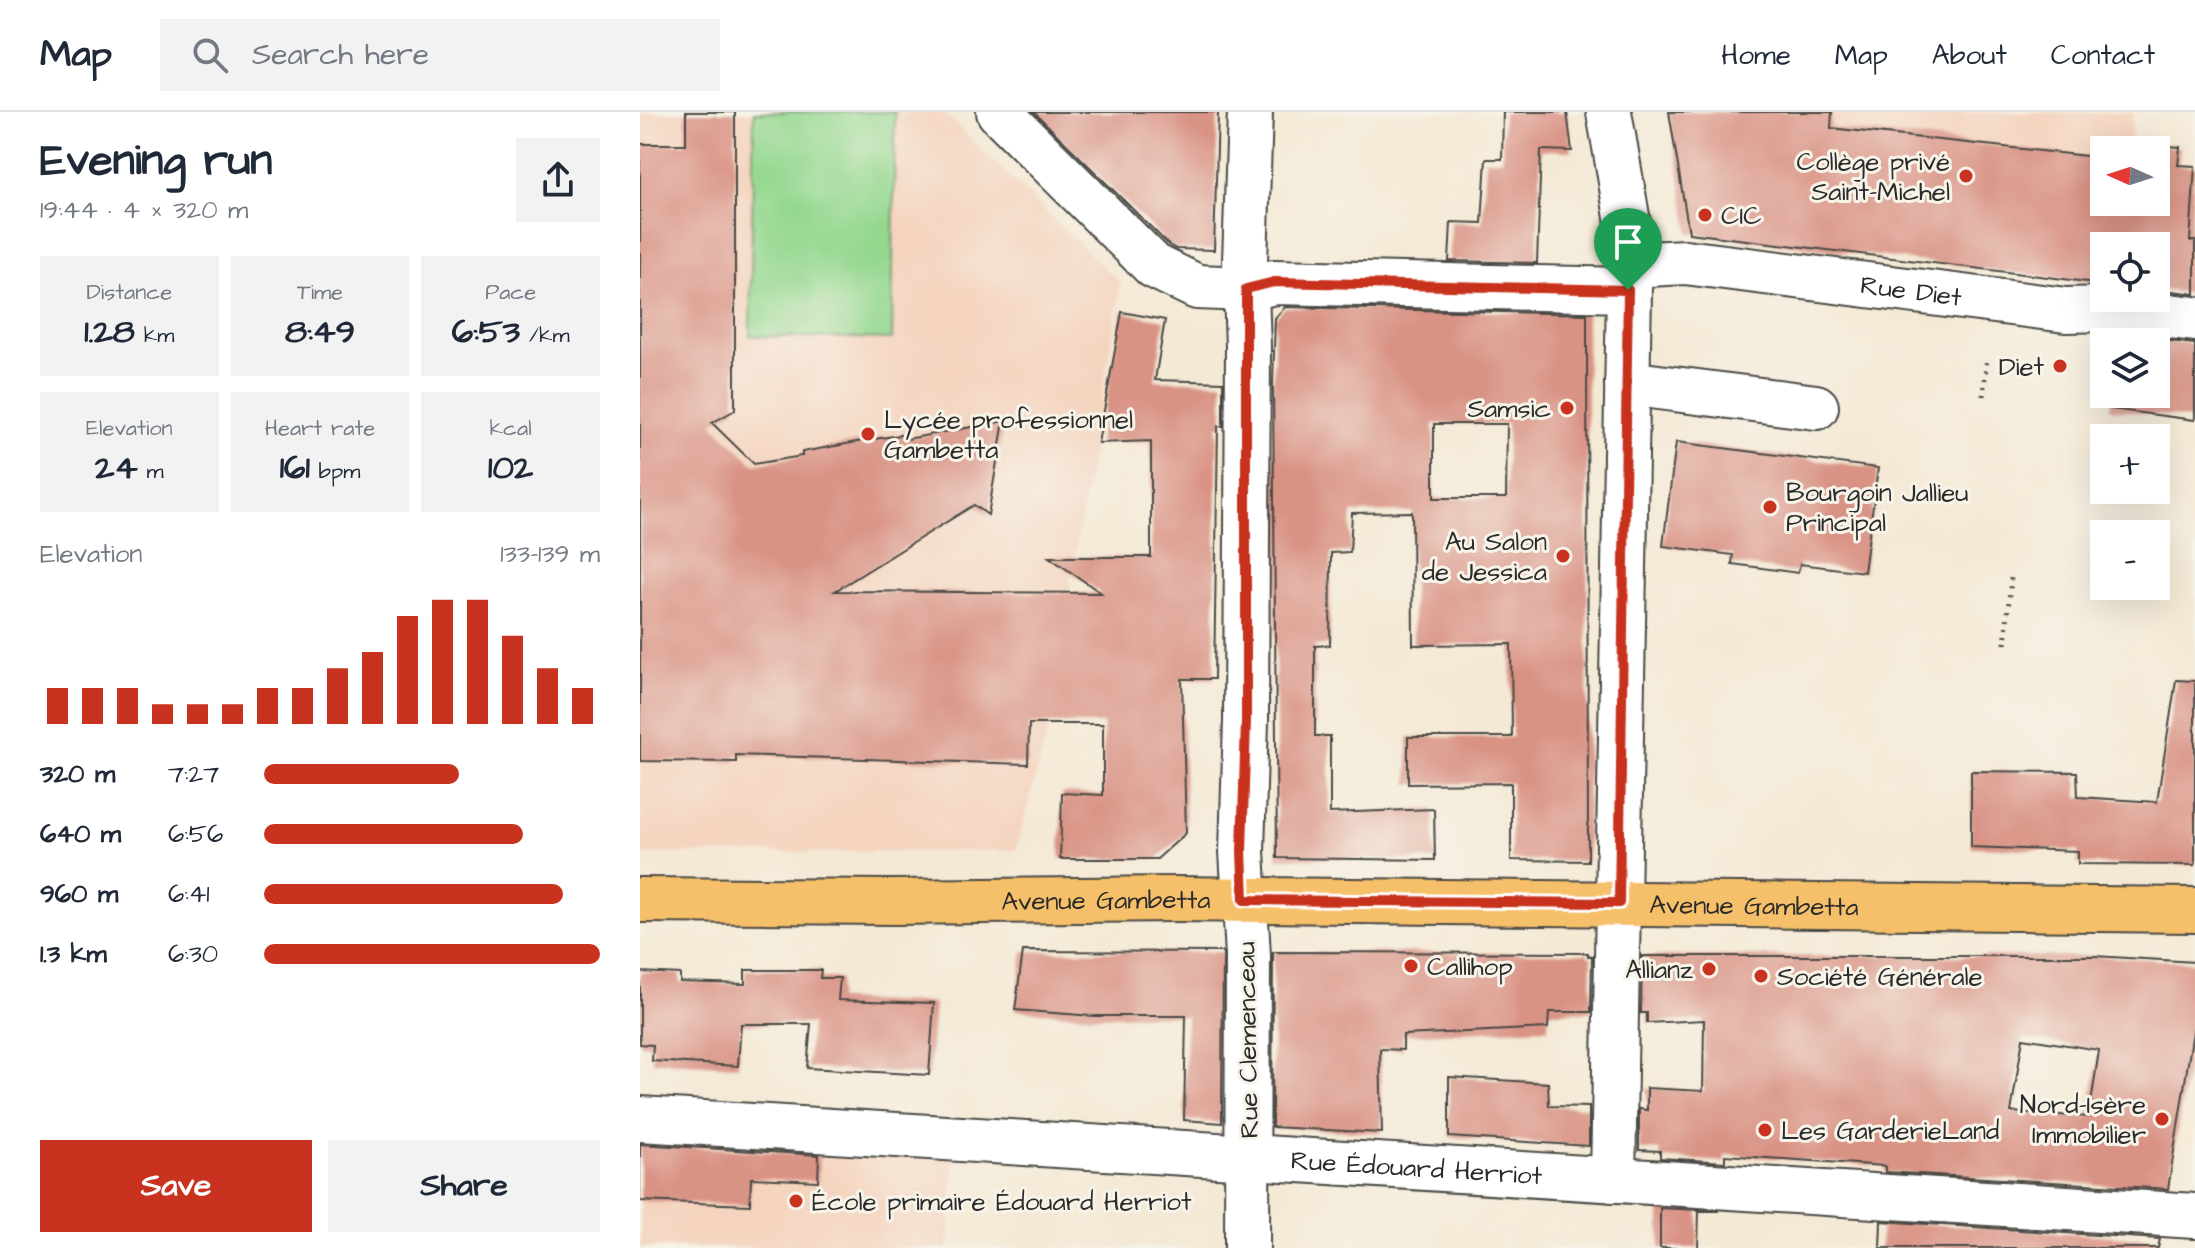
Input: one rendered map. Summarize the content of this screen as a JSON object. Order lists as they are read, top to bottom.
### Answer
{
  "streets": {
    "main road": ["Avenue Gambetta"],
    "street": ["Rue Diet", "Rue Clemenceau", "Rue Édouard Herriot"]
  },
  "crossings": [
    ["Rue Diet", "Rue Clemenceau"],
    ["Avenue Gambetta", "Rue Clemenceau"],
    ["Rue Clemenceau", "Rue Édouard Herriot"]
  ],
  "places": [
    "Collège privé Saint-Michel",
    "CIC",
    "Diet",
    "Samsic",
    "Lycée professionnel Gambetta",
    "Bourgoin Jallieu Principal",
    "Au Salon de Jessica",
    "Callihop",
    "Allianz",
    "Société Générale",
    "Nord-Isère Immobilier",
    "Les GarderieLand",
    "École primaire Édouard Herriot"
  ],
  "north": "left",
  "page": {
    "header": "Map",
    "search": "Search here",
    "nav": [
      "Home",
      "Map",
      "About",
      "Contact"
    ],
    "heading": ["Evening run", "19:44 · 4 × 320 m"],
    "map_buttons": ["+", "−"],
    "stats": [
      ["Distance", "1.28 km"],
      ["Time", "8:49"],
      ["Pace", "6:53 /km"],
      ["Elevation", "24 m"],
      ["Heart rate", "161 bpm"],
      ["kcal", "102"]
    ],
    "chart": ["Elevation", "133–139 m"],
    "list": [
      {
        "name": "320 m",
        "note": "7:27"
      },
      {
        "name": "640 m",
        "note": "6:56"
      },
      {
        "name": "960 m",
        "note": "6:41"
      },
      {
        "name": "1.3 km",
        "note": "6:30"
      }
    ],
    "buttons": ["Save", "Share"]
  }
}
